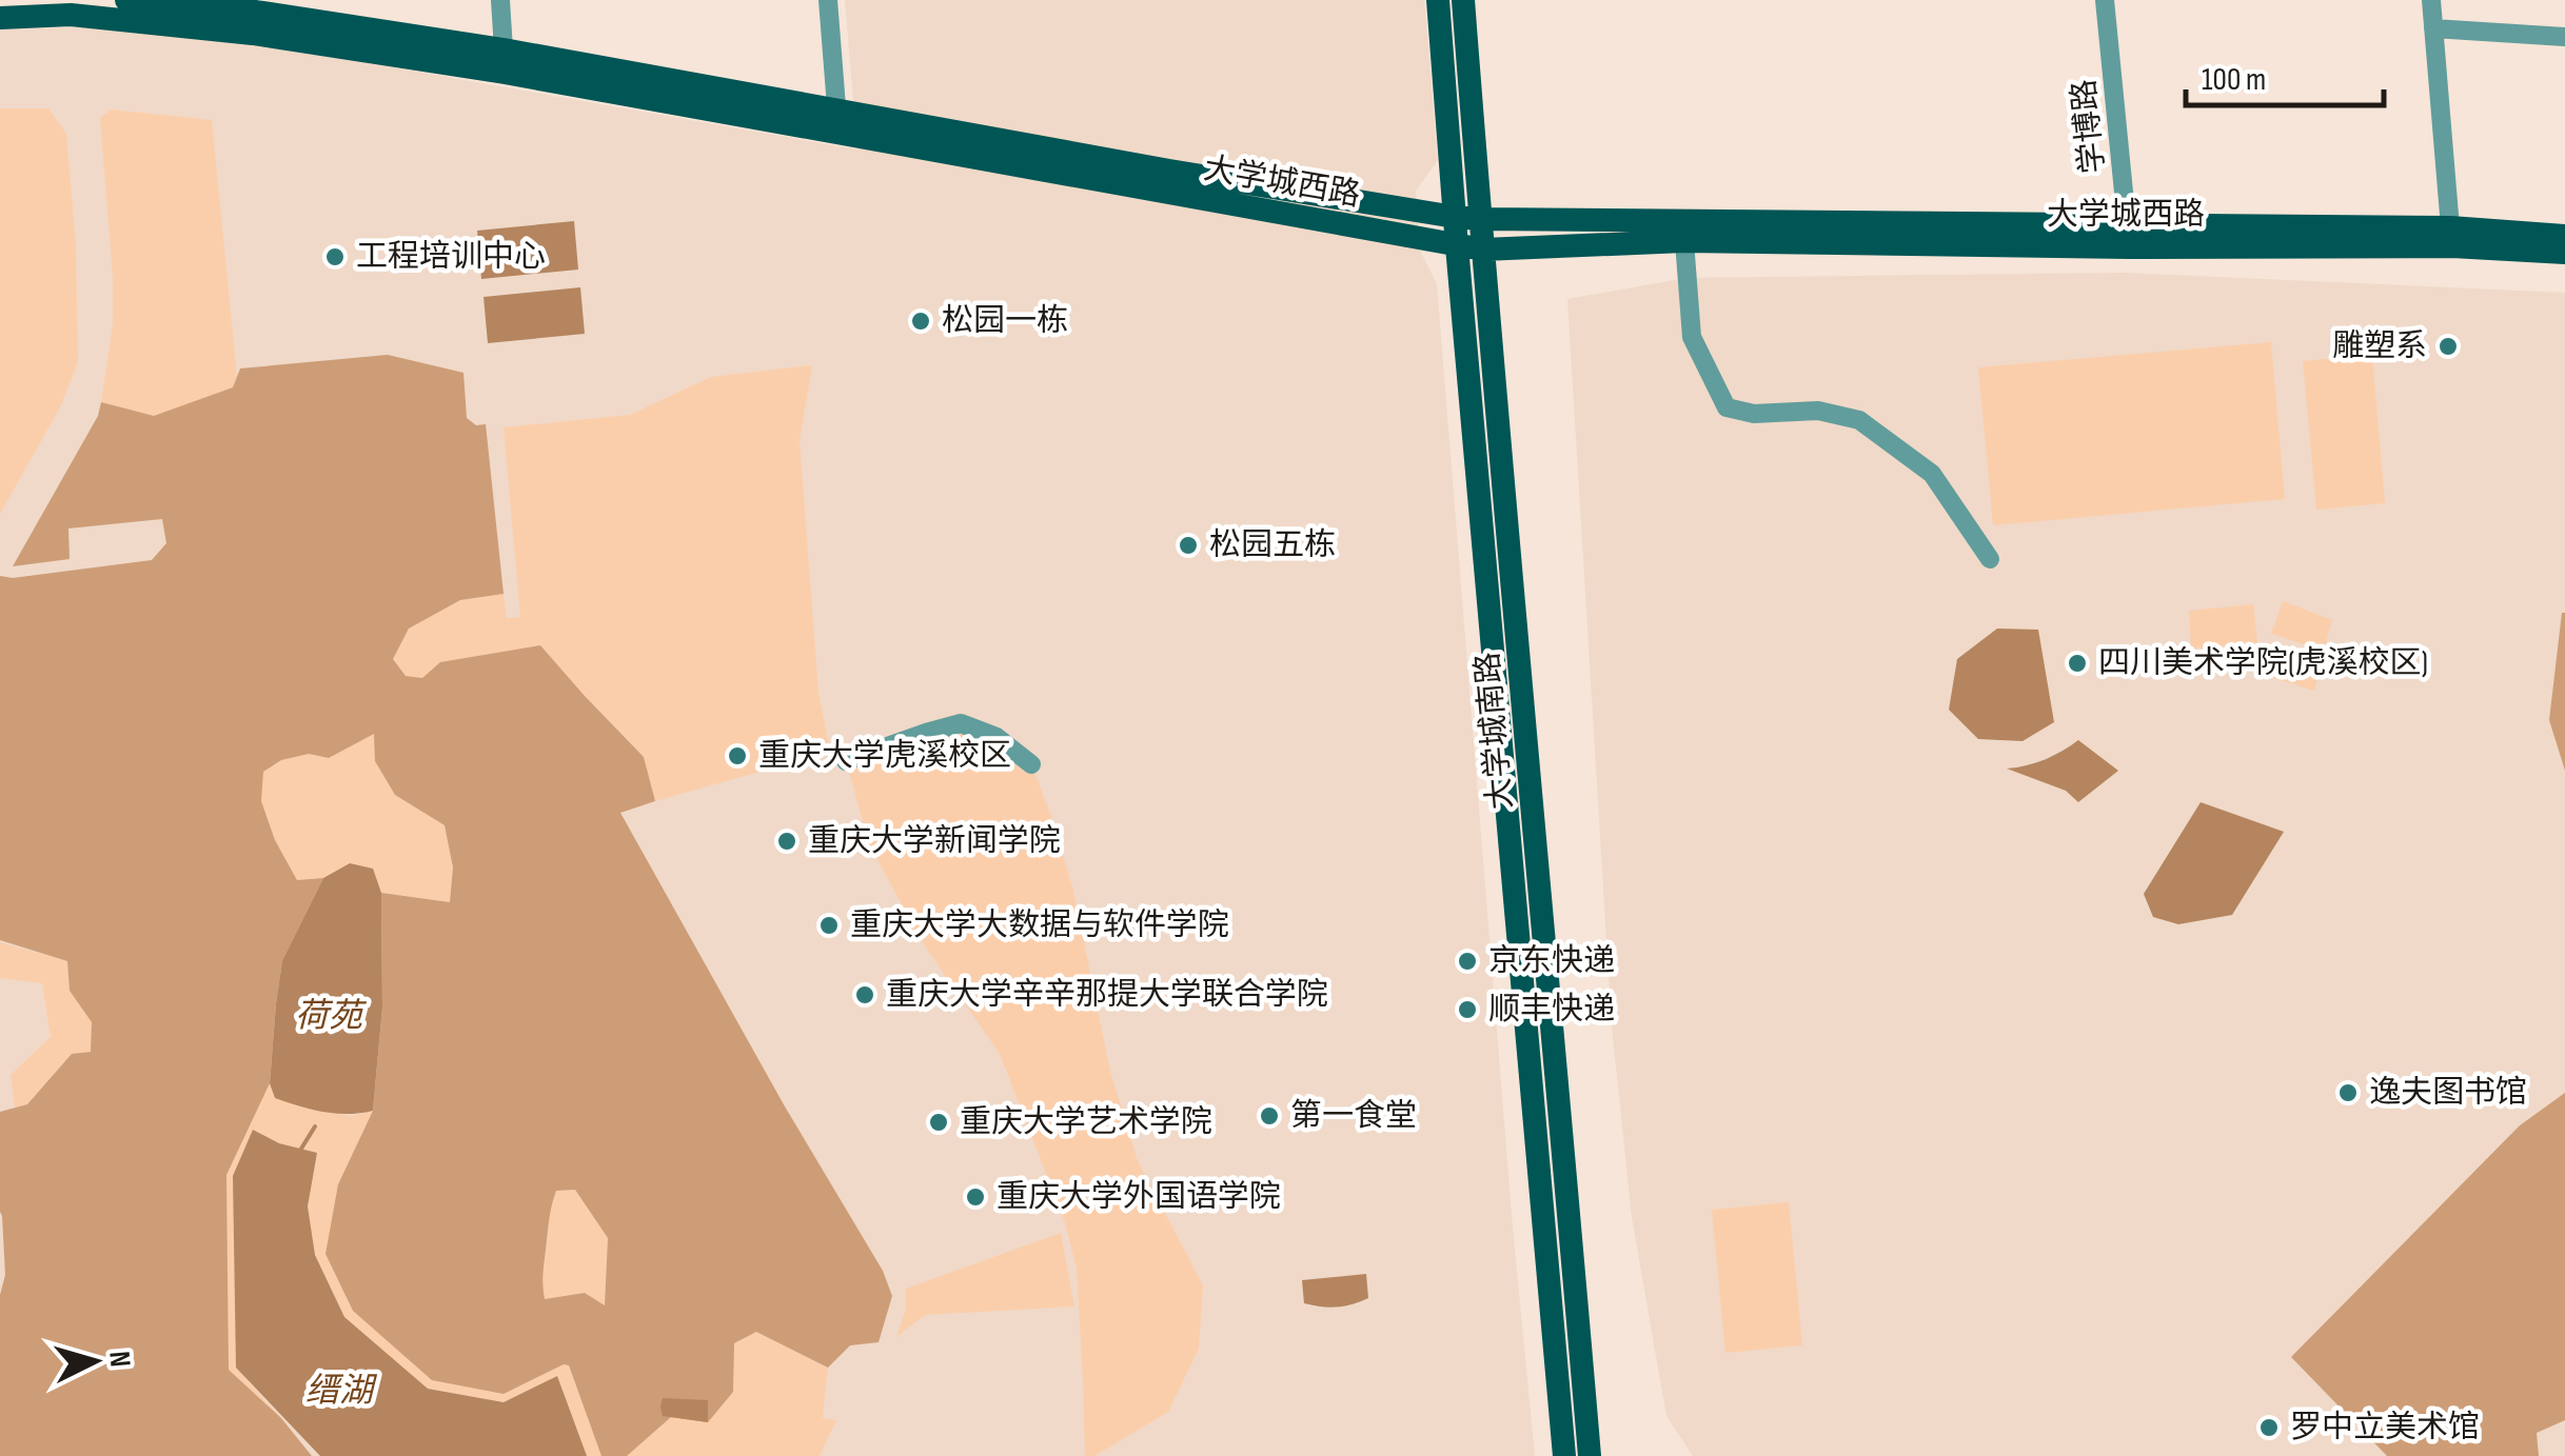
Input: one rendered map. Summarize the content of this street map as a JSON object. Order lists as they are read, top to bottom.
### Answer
{
  "streets": {
    "main road": ["大学城西路", "大学城南路"],
    "street": ["学博路"]
  },
  "crossings": [
    ["学博路", "大学城西路"],
    ["大学城西路", "大学城南路"]
  ],
  "water": ["荷苑", "缙湖"],
  "places": [
    "工程培训中心",
    "松园一栋",
    "雕塑系",
    "松园五栋",
    "四川美术学院(虎溪校区)",
    "重庆大学虎溪校区",
    "重庆大学新闻学院",
    "重庆大学大数据与软件学院",
    "京东快递",
    "重庆大学辛辛那提大学联合学院",
    "顺丰快递",
    "逸夫图书馆",
    "第一食堂",
    "重庆大学艺术学院",
    "重庆大学外国语学院",
    "罗中立美术馆"
  ],
  "scale_bar": "100 m",
  "north": "right"
}
